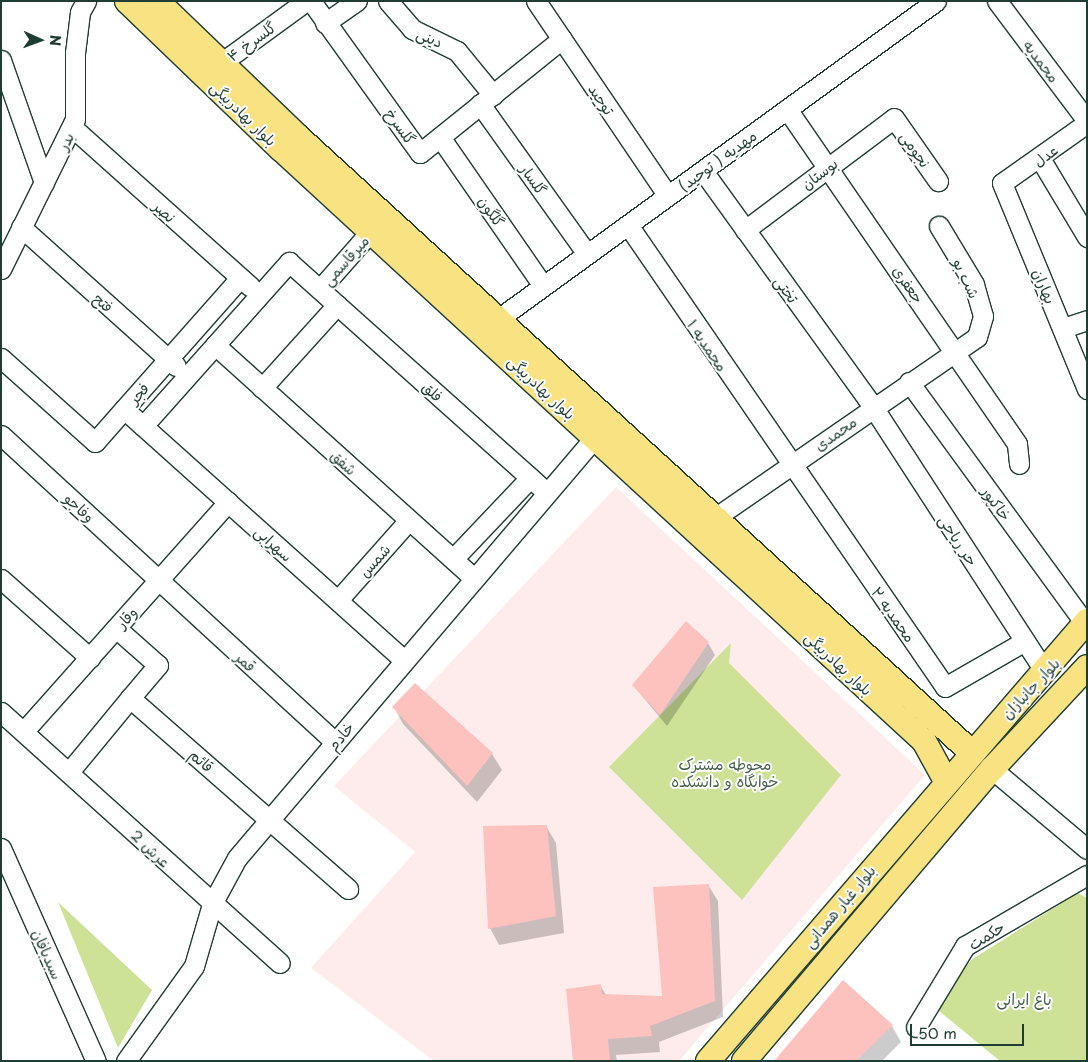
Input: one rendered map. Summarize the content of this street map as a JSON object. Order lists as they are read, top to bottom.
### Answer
{
  "streets": {
    "main road": ["بلوار بهادربیگی", "بلوار جانبازان", "بلوار غبار همدانی"],
    "street": [
      "دینی",
      "گلسرخ ۴",
      "محمدیه",
      "توحید",
      "گلسرخ",
      "بدر",
      "نجومی",
      "عدل",
      "مهدیه ( توحید)",
      "بوستان",
      "گلسار",
      "نصر",
      "گلگون",
      "میرقاسمی",
      "شب بو",
      "جعفری",
      "بهاران",
      "تختی",
      "فتح",
      "محمدیه ۱",
      "فلق",
      "فجر",
      "محمدی",
      "شفق",
      "خاکپور",
      "وفاجو",
      "حر ریاحی",
      "سهرابی",
      "شمس",
      "محمدیه ۲",
      "وقار",
      "قمر",
      "خادم",
      "قائم",
      "عرش 2",
      "حکمت",
      "سبدبافان"
    ]
  },
  "crossings": [
    ["دینی", "گلسرخ"],
    ["دینی", "گلسار"],
    ["گلسرخ ۴", "بلوار بهادربیگی"],
    ["محمدیه", "عدل"],
    ["توحید", "گلسرخ"],
    ["توحید", "مهدیه ( توحید)"],
    ["بلوار بهادربیگی", "مهدیه ( توحید)"],
    ["بلوار بهادربیگی", "میرقاسمی"],
    ["بلوار بهادربیگی", "محمدی"],
    ["بلوار بهادربیگی", "بلوار جانبازان"],
    ["بلوار بهادربیگی", "خادم"],
    ["بلوار بهادربیگی", "بلوار غبار همدانی"],
    ["گلسرخ", "گلسار"],
    ["گلسرخ", "گلگون"],
    ["بدر", "نصر"],
    ["بدر", "فتح"],
    ["نجومی", "بوستان"],
    ["عدل", "بهاران"],
    ["مهدیه ( توحید)", "گلسار"],
    ["مهدیه ( توحید)", "گلگون"],
    ["مهدیه ( توحید)", "جعفری"],
    ["مهدیه ( توحید)", "تختی"],
    ["مهدیه ( توحید)", "محمدیه ۱"],
    ["بوستان", "جعفری"],
    ["بوستان", "تختی"],
    ["نصر", "فلق"],
    ["نصر", "فجر"],
    ["میرقاسمی", "فلق"],
    ["شب بو", "جعفری"],
    ["شب بو", "محمدی"],
    ["جعفری", "محمدی"],
    ["تختی", "محمدی"],
    ["تختی", "حر ریاحی"],
    ["فتح", "فجر"],
    ["محمدیه ۱", "محمدی"],
    ["محمدیه ۱", "محمدیه ۲"],
    ["فلق", "فجر"],
    ["فلق", "خادم"],
    ["فجر", "شفق"],
    ["فجر", "سهرابی"],
    ["محمدی", "خاکپور"],
    ["محمدی", "حر ریاحی"],
    ["محمدی", "محمدیه ۲"],
    ["شفق", "شمس"],
    ["شفق", "خادم"],
    ["خاکپور", "بلوار جانبازان"],
    ["وفاجو", "وقار"],
    ["وفاجو", "قمر"],
    ["حر ریاحی", "محمدیه ۲"],
    ["حر ریاحی", "بلوار جانبازان"],
    ["سهرابی", "شمس"],
    ["سهرابی", "وقار"],
    ["سهرابی", "خادم"],
    ["وقار", "قمر"],
    ["وقار", "عرش 2"],
    ["قمر", "خادم"],
    ["بلوار جانبازان", "بلوار غبار همدانی"],
    ["خادم", "قائم"],
    ["خادم", "عرش 2"]
  ],
  "parks": ["محوطه مشترک خوابگاه و دانشکده", "باغ ایرانی"],
  "scale_bar": "50 m",
  "north": "right"
}
